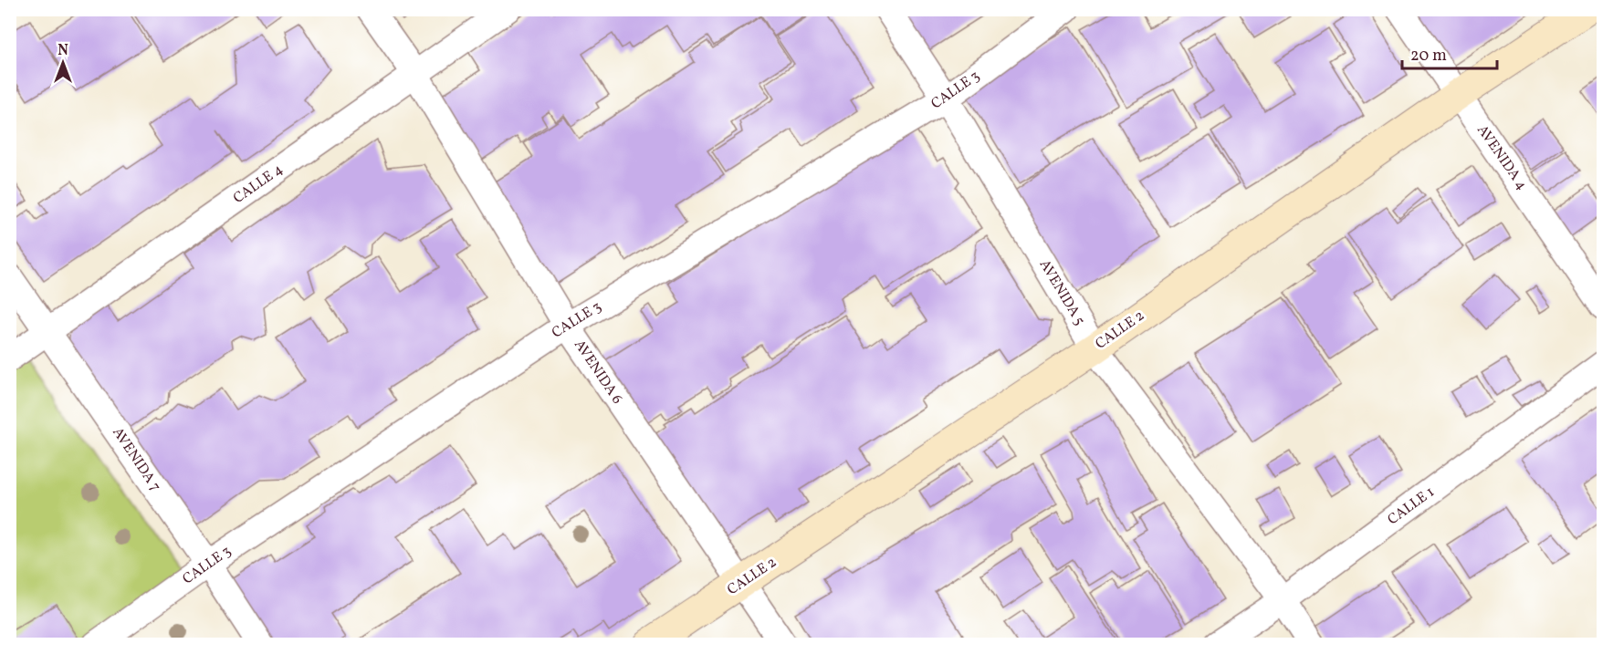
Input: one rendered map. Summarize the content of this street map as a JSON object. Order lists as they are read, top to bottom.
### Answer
{
  "streets": {
    "main road": ["CALLE 2"],
    "street": [
      "CALLE 3",
      "AVENIDA 4",
      "CALLE 4",
      "AVENIDA 5",
      "AVENIDA 6",
      "AVENIDA 7",
      "CALLE 1"
    ]
  },
  "crossings": [
    ["CALLE 3", "AVENIDA 5"],
    ["CALLE 3", "AVENIDA 6"],
    ["CALLE 3", "AVENIDA 7"],
    ["AVENIDA 4", "CALLE 2"],
    ["CALLE 4", "AVENIDA 6"],
    ["CALLE 4", "AVENIDA 7"],
    ["AVENIDA 5", "CALLE 2"],
    ["AVENIDA 5", "CALLE 1"],
    ["CALLE 2", "AVENIDA 6"]
  ],
  "scale_bar": "20 m",
  "north": "top"
}
